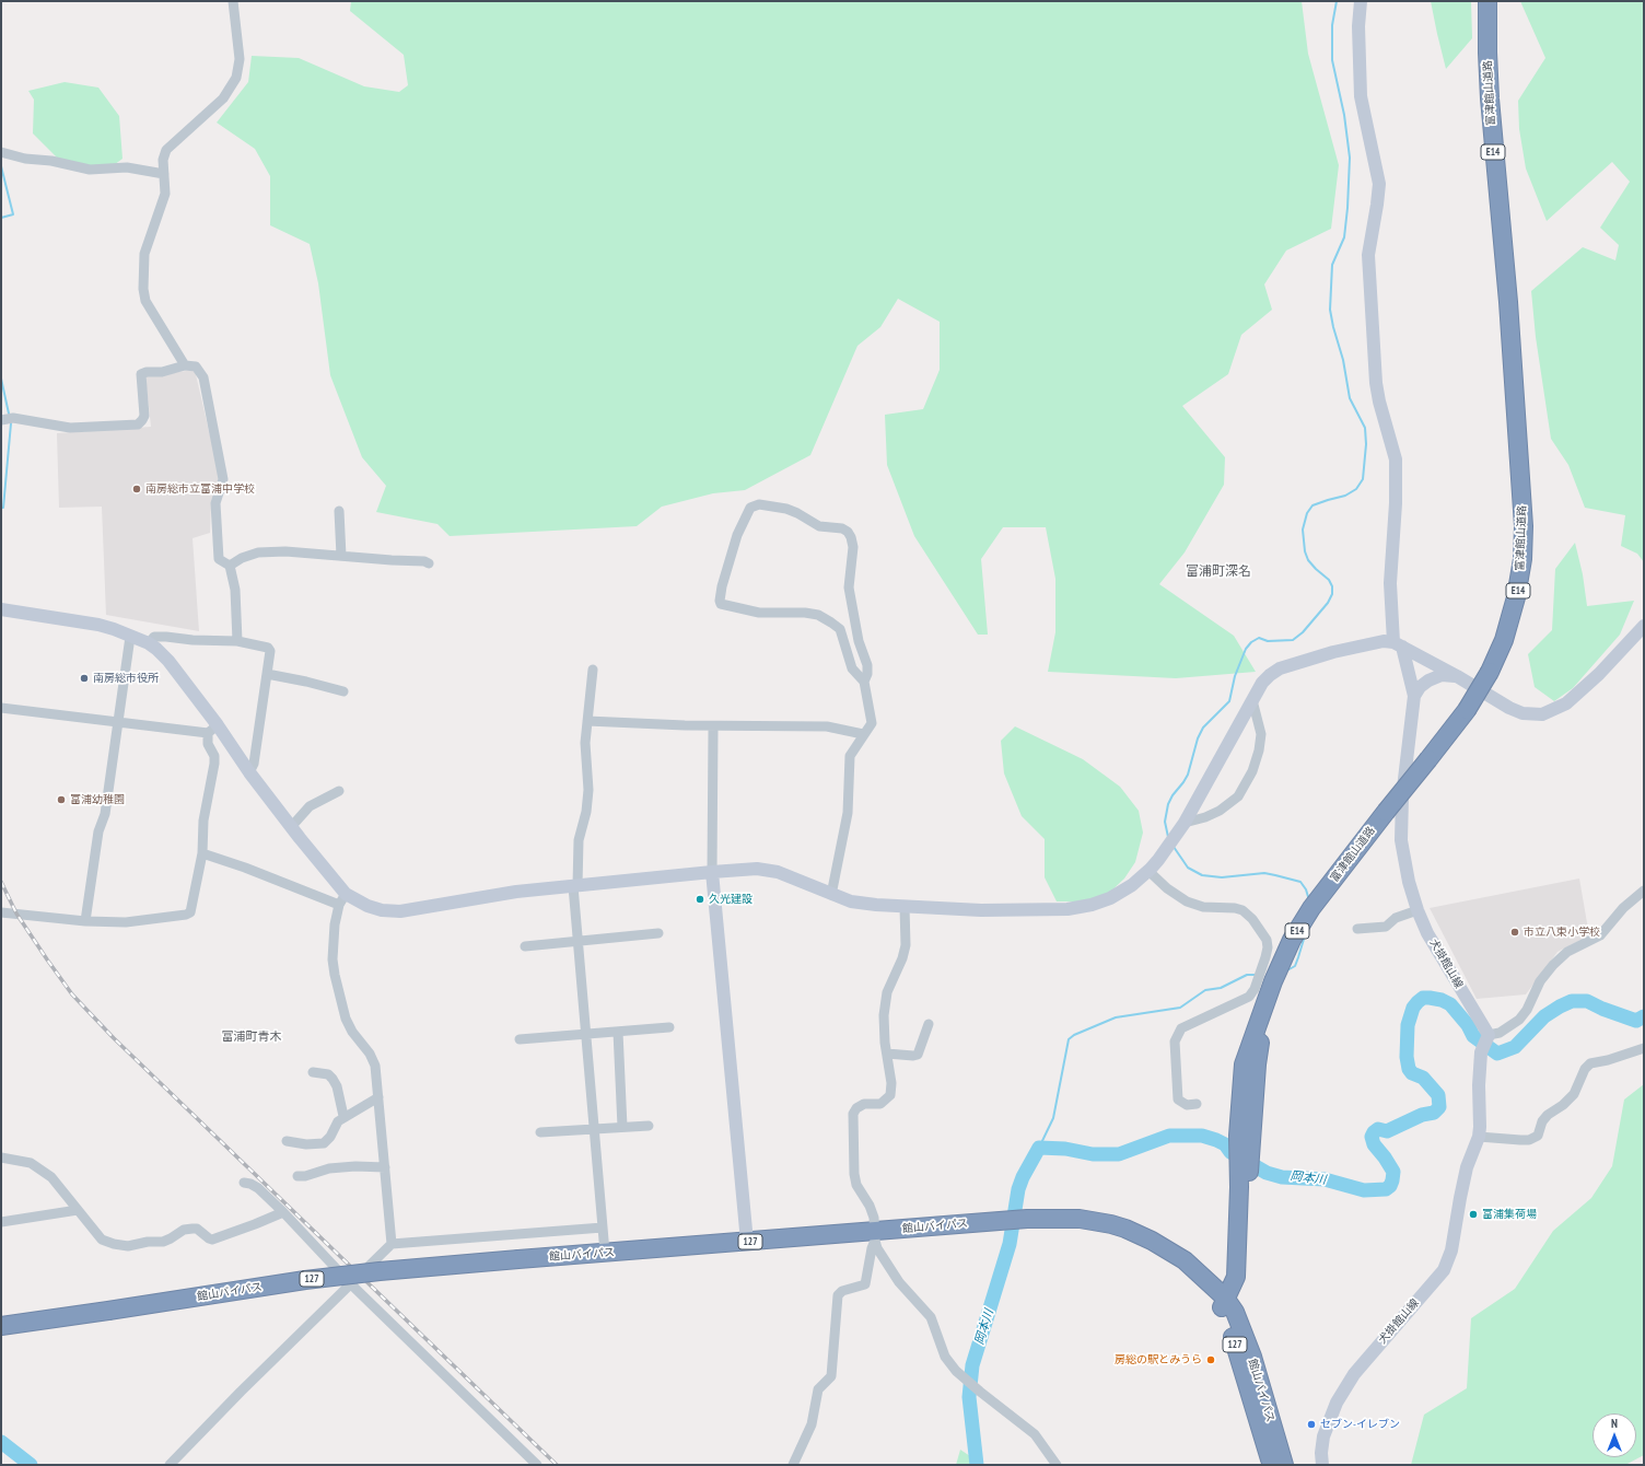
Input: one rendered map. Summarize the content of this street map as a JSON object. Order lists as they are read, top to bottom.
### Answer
{
  "streets": {
    "highway": [
      "富津館山道路",
      "E14",
      "館山バイパス",
      "127"
    ],
    "street": ["犬掛館山線"]
  },
  "crossings": [
    ["富津館山道路", "館山バイパス"]
  ],
  "districts": ["富浦町深名", "富浦町青木"],
  "water": ["岡本川"],
  "places": [
    "南房総市立富浦中学校",
    "南房総市役所",
    "富浦幼稚園",
    "久光建設",
    "市立八束小学校",
    "富浦集荷場",
    "房総の駅とみうら",
    "セブン-イレブン"
  ],
  "north": "top"
}
